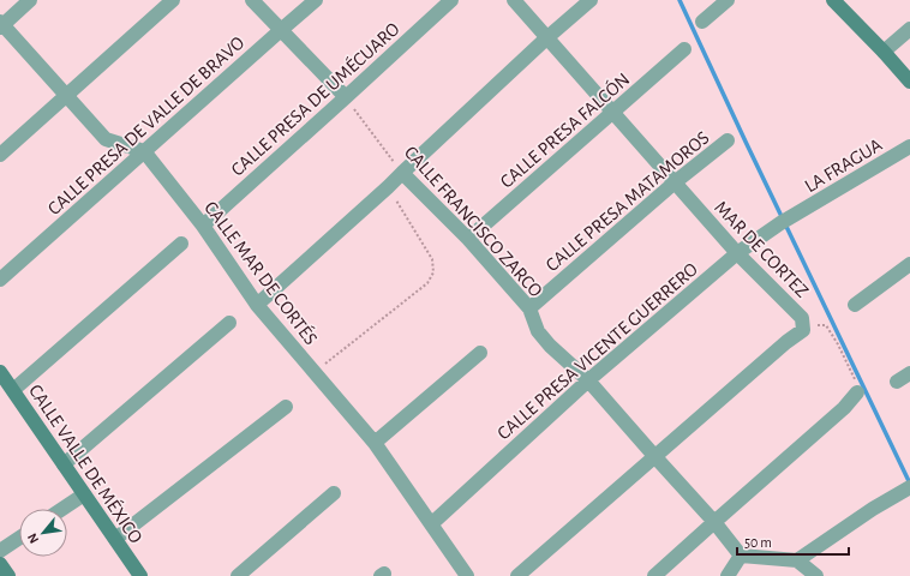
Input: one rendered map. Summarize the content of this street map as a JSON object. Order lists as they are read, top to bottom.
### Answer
{
  "streets": {
    "street": [
      "CALLE PRESA DE UMÉCUARO",
      "CALLE PRESA DE VALLE DE BRAVO",
      "CALLE PRESA FALCÓN",
      "LA FRAGUA",
      "CALLE PRESA MATAMOROS",
      "CALLE FRANCISCO ZARCO",
      "MAR DE CORTEZ",
      "CALLE MAR DE CORTÉS",
      "CALLE PRESA VICENTE GUERRERO",
      "CALLE VALLE DE MÉXICO"
    ]
  },
  "crossings": [
    ["CALLE PRESA DE UMÉCUARO", "CALLE FRANCISCO ZARCO"],
    ["CALLE PRESA DE UMÉCUARO", "CALLE MAR DE CORTÉS"],
    ["CALLE PRESA DE VALLE DE BRAVO", "CALLE MAR DE CORTÉS"],
    ["CALLE PRESA FALCÓN", "CALLE FRANCISCO ZARCO"],
    ["CALLE PRESA FALCÓN", "MAR DE CORTEZ"],
    ["LA FRAGUA", "CALLE PRESA VICENTE GUERRERO"],
    ["CALLE PRESA MATAMOROS", "CALLE FRANCISCO ZARCO"],
    ["CALLE PRESA MATAMOROS", "MAR DE CORTEZ"],
    ["CALLE FRANCISCO ZARCO", "CALLE PRESA VICENTE GUERRERO"],
    ["MAR DE CORTEZ", "CALLE PRESA VICENTE GUERRERO"],
    ["CALLE MAR DE CORTÉS", "CALLE PRESA VICENTE GUERRERO"]
  ],
  "scale_bar": "50 m",
  "north": "bottom left"
}
